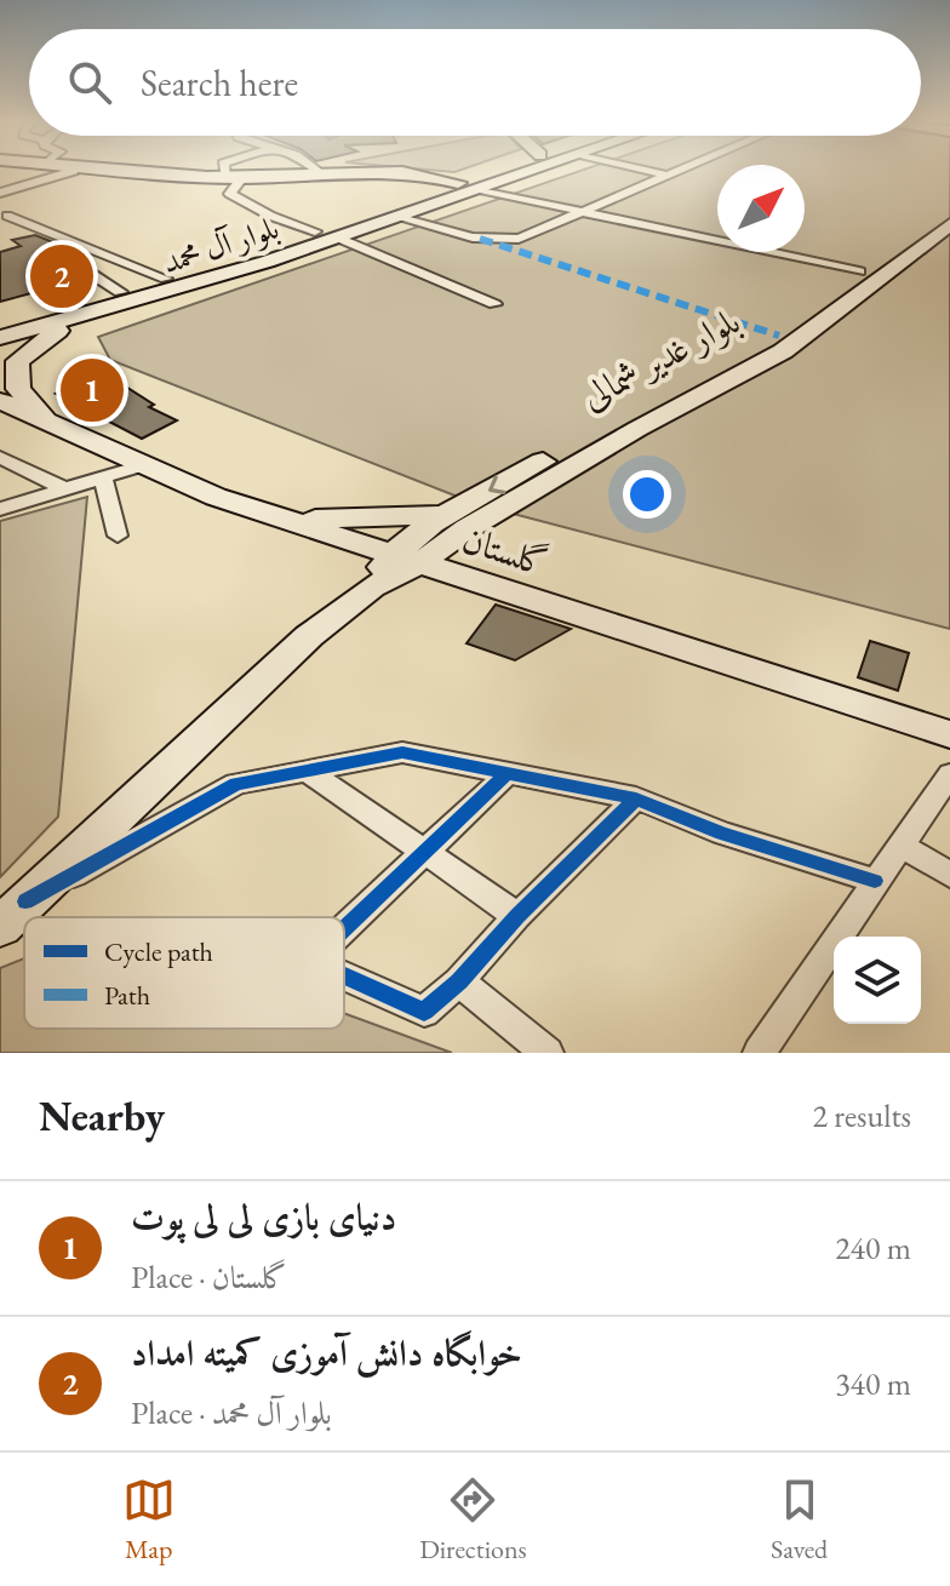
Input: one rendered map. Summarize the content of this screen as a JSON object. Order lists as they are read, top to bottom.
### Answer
{
  "streets": {
    "main road": ["بلوار آل محمد", "بلوار غدیر شمالی", "گلستان"]
  },
  "crossings": [
    ["بلوار آل محمد", "گلستان"],
    ["بلوار غدیر شمالی", "گلستان"]
  ],
  "legend": ["Cycle path", "Path"],
  "north": "top right",
  "page": {
    "search": "Search here",
    "pins": ["2", "1"],
    "heading": ["Nearby", "2 results"],
    "list": [
      {
        "mark": "1",
        "name": "دنیای بازی لی لی پوت",
        "note": "Place · گلستان",
        "value": "240 m"
      },
      {
        "mark": "2",
        "name": "خوابگاه دانش آموزی کمیته امداد",
        "note": "Place · بلوار آل محمد",
        "value": "340 m"
      }
    ],
    "nav": ["Map", "Directions", "Saved"]
  }
}
